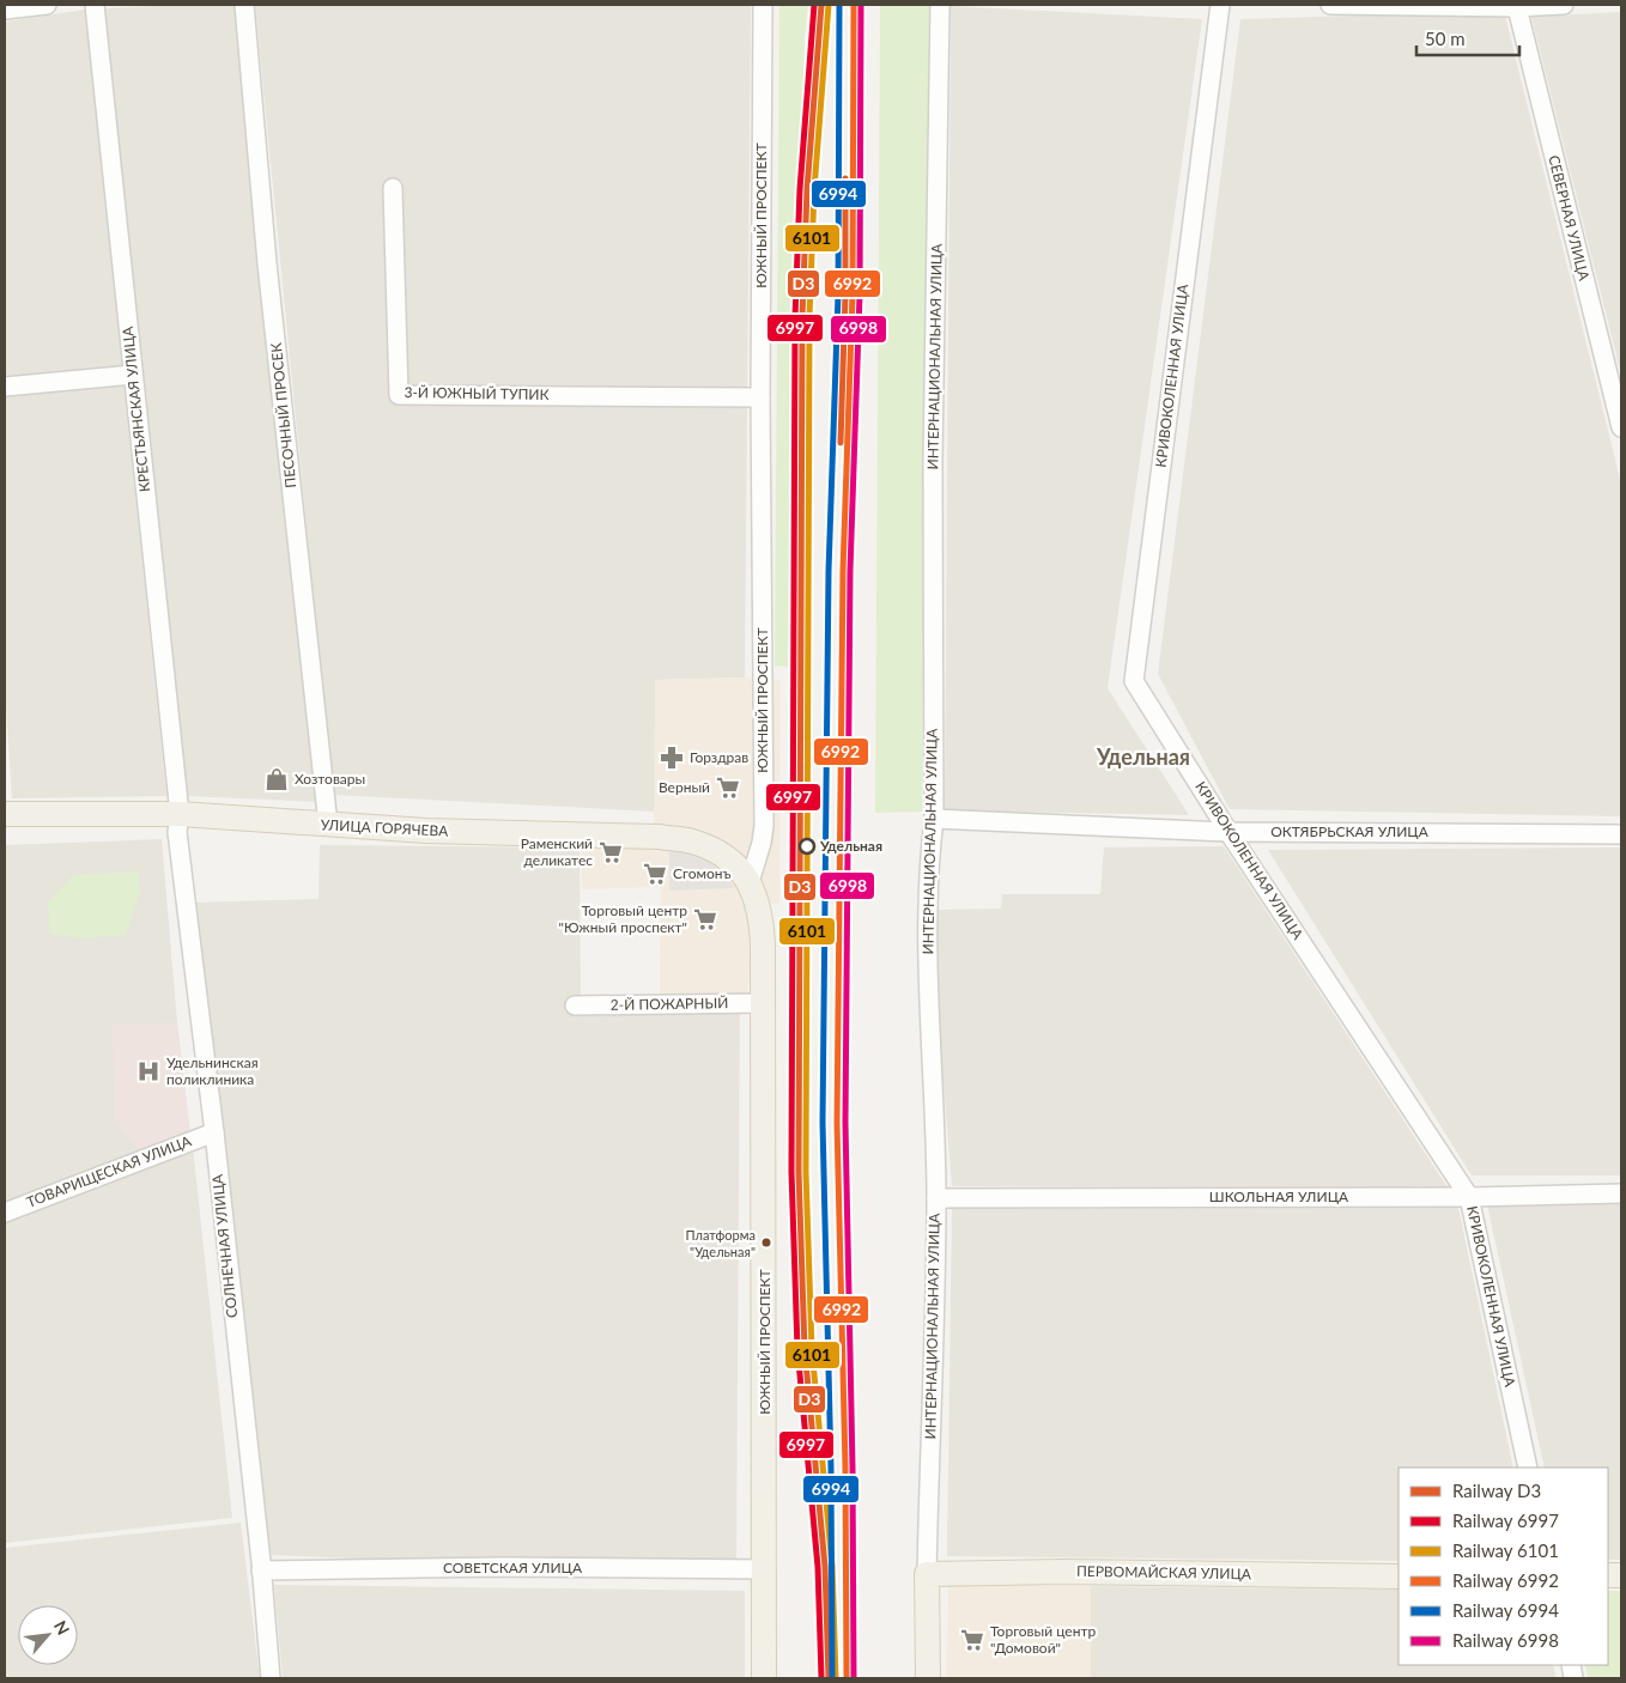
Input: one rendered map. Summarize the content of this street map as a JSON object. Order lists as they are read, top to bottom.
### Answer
{
  "streets": {
    "main road": [
      "ЮЖНЫЙ ПРОСПЕКТ",
      "ИНТЕРНАЦИОНАЛЬНАЯ УЛИЦА",
      "УЛИЦА ГОРЯЧЕВА",
      "ПЕРВОМАЙСКАЯ УЛИЦА"
    ],
    "street": [
      "СЕВЕРНАЯ УЛИЦА",
      "КРИВОКОЛЕННАЯ УЛИЦА",
      "3-Й ЮЖНЫЙ ТУПИК",
      "КРЕСТЬЯНСКАЯ УЛИЦА",
      "ПЕСОЧНЫЙ ПРОСЕК",
      "ОКТЯБРЬСКАЯ УЛИЦА",
      "2-Й ПОЖАРНЫЙ",
      "ТОВАРИЩЕСКАЯ УЛИЦА",
      "ШКОЛЬНАЯ УЛИЦА",
      "СОЛНЕЧНАЯ УЛИЦА",
      "СОВЕТСКАЯ УЛИЦА"
    ]
  },
  "crossings": [
    ["ЮЖНЫЙ ПРОСПЕКТ", "3-Й ЮЖНЫЙ ТУПИК"],
    ["ЮЖНЫЙ ПРОСПЕКТ", "УЛИЦА ГОРЯЧЕВА"],
    ["ЮЖНЫЙ ПРОСПЕКТ", "2-Й ПОЖАРНЫЙ"],
    ["ЮЖНЫЙ ПРОСПЕКТ", "СОВЕТСКАЯ УЛИЦА"],
    ["ИНТЕРНАЦИОНАЛЬНАЯ УЛИЦА", "ОКТЯБРЬСКАЯ УЛИЦА"],
    ["ИНТЕРНАЦИОНАЛЬНАЯ УЛИЦА", "ШКОЛЬНАЯ УЛИЦА"],
    ["ИНТЕРНАЦИОНАЛЬНАЯ УЛИЦА", "ПЕРВОМАЙСКАЯ УЛИЦА"],
    ["КРИВОКОЛЕННАЯ УЛИЦА", "ОКТЯБРЬСКАЯ УЛИЦА"],
    ["КРИВОКОЛЕННАЯ УЛИЦА", "ШКОЛЬНАЯ УЛИЦА"],
    ["КРЕСТЬЯНСКАЯ УЛИЦА", "УЛИЦА ГОРЯЧЕВА"],
    ["КРЕСТЬЯНСКАЯ УЛИЦА", "СОЛНЕЧНАЯ УЛИЦА"],
    ["ПЕСОЧНЫЙ ПРОСЕК", "УЛИЦА ГОРЯЧЕВА"],
    ["УЛИЦА ГОРЯЧЕВА", "СОЛНЕЧНАЯ УЛИЦА"],
    ["ТОВАРИЩЕСКАЯ УЛИЦА", "СОЛНЕЧНАЯ УЛИЦА"],
    ["СОЛНЕЧНАЯ УЛИЦА", "СОВЕТСКАЯ УЛИЦА"]
  ],
  "districts": ["Удельная"],
  "places": {
    "pharmacy": ["Горздрав"],
    "shop": ["Хозтовары"],
    "supermarket": [
      "Верный",
      "Раменский деликатес",
      "Сгомонъ",
      "Торговый центр \"Южный проспект\"",
      "Торговый центр \"Домовой\""
    ],
    "other": ["Удельная", "Платформа \"Удельная\""],
    "hospital": ["Удельнинская поликлиника"]
  },
  "lines": [
    "rail line D3",
    "rail line 6997",
    "rail line 6101",
    "rail line 6992",
    "rail line 6994",
    "rail line 6998"
  ],
  "legend": [
    "Railway D3",
    "Railway 6997",
    "Railway 6101",
    "Railway 6992",
    "Railway 6994",
    "Railway 6998"
  ],
  "scale_bar": "50 m",
  "north": "top right"
}
